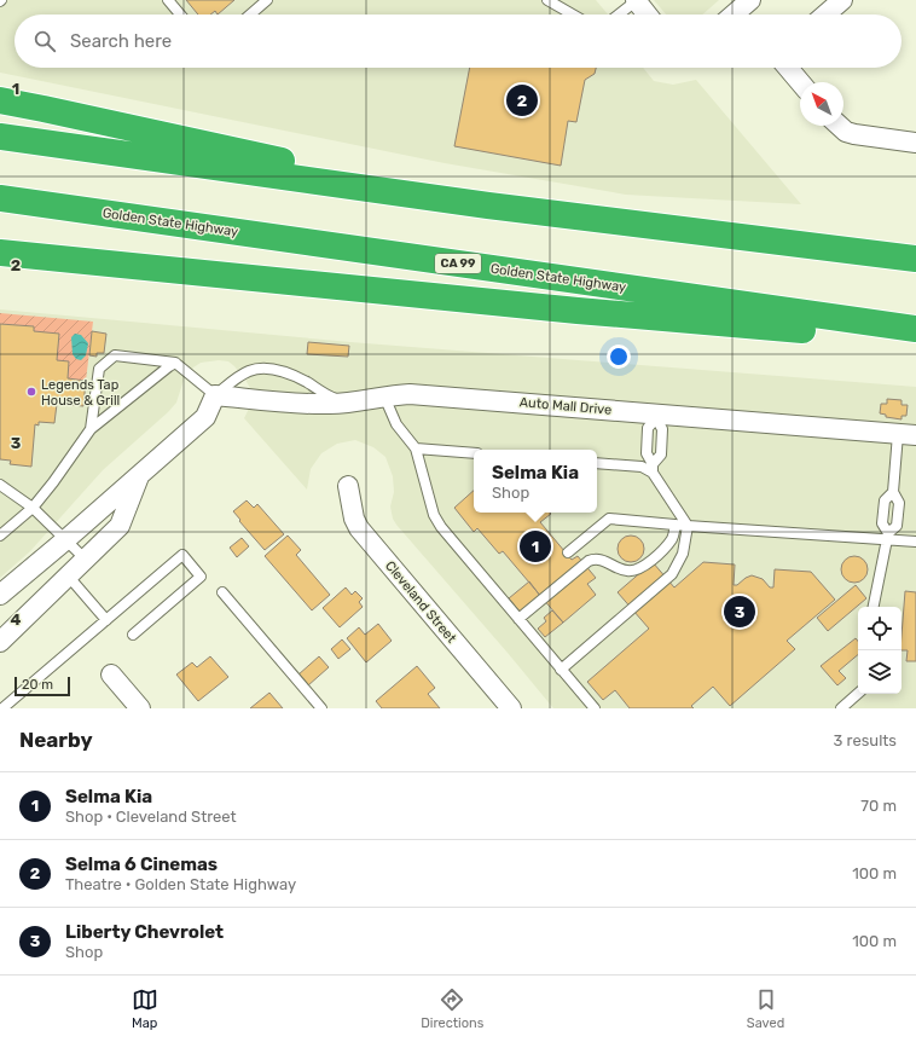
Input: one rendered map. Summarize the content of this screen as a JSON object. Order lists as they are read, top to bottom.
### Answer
{
  "streets": {
    "highway": ["Golden State Highway", "CA 99"],
    "street": ["Auto Mall Drive", "Cleveland Street"]
  },
  "places": ["Legends Tap House & Grill"],
  "scale_bar": "20 m",
  "north": "top left",
  "page": {
    "search": "Search here",
    "pins": ["2", "1", "3"],
    "popup": ["Selma Kia", "Shop"],
    "scale": "20 m",
    "heading": ["Nearby", "3 results"],
    "list": [
      {
        "mark": "1",
        "name": "Selma Kia",
        "note": "Shop · Cleveland Street",
        "value": "70 m"
      },
      {
        "mark": "2",
        "name": "Selma 6 Cinemas",
        "note": "Theatre · Golden State Highway",
        "value": "100 m"
      },
      {
        "mark": "3",
        "name": "Liberty Chevrolet",
        "note": "Shop",
        "value": "100 m"
      }
    ],
    "nav": ["Map", "Directions", "Saved"]
  },
  "grid": {
    "rows": [
      "1",
      "2",
      "3",
      "4"
    ]
  }
}
